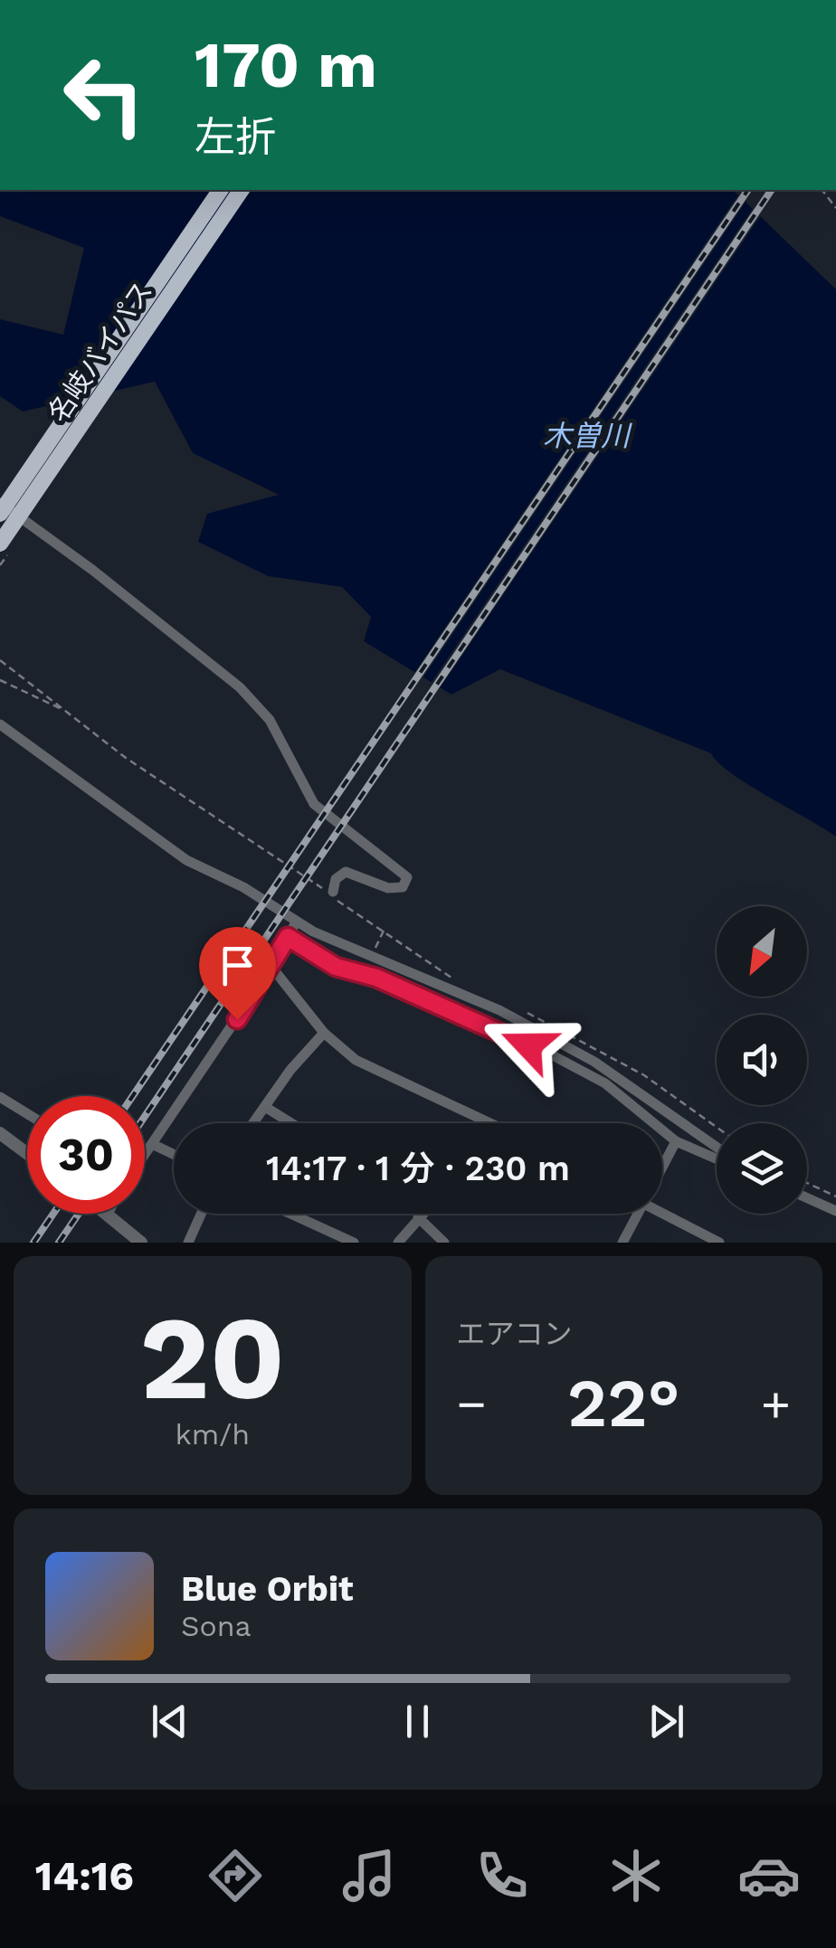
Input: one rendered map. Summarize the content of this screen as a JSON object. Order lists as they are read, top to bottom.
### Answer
{
  "streets": {
    "highway": ["名岐バイパス"]
  },
  "water": ["木曽川"],
  "north": "bottom left",
  "page": {
    "turn": ["170 m", "左折"],
    "limit": "30",
    "trip": "14:17 · 1 分 · 230 m",
    "tile": [
      ["20", "km/h"],
      "エアコン"
    ],
    "heat": ["−", "22°", "+"],
    "song": ["Blue Orbit", "Sona"],
    "tabs": "14:16"
  }
}
